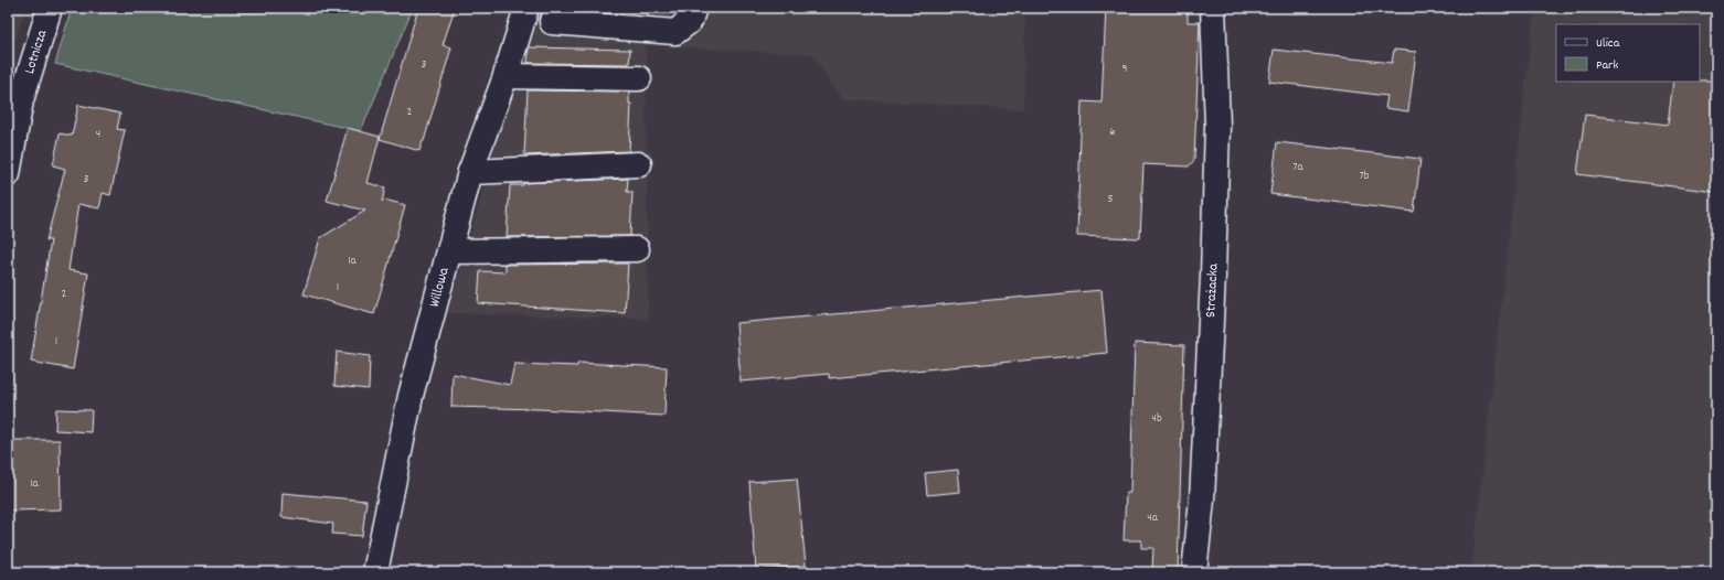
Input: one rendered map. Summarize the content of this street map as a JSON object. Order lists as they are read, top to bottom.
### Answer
{
  "streets": {
    "street": ["Lotnicza", "Willowa", "Strażacka"]
  },
  "house_numbers": [
    "3",
    "9",
    "2",
    "6",
    "4",
    "7a",
    "7b",
    "3",
    "5",
    "1a",
    "1",
    "2",
    "1",
    "4b",
    "1a",
    "4a"
  ],
  "legend": ["Ulica", "Park"]
}
